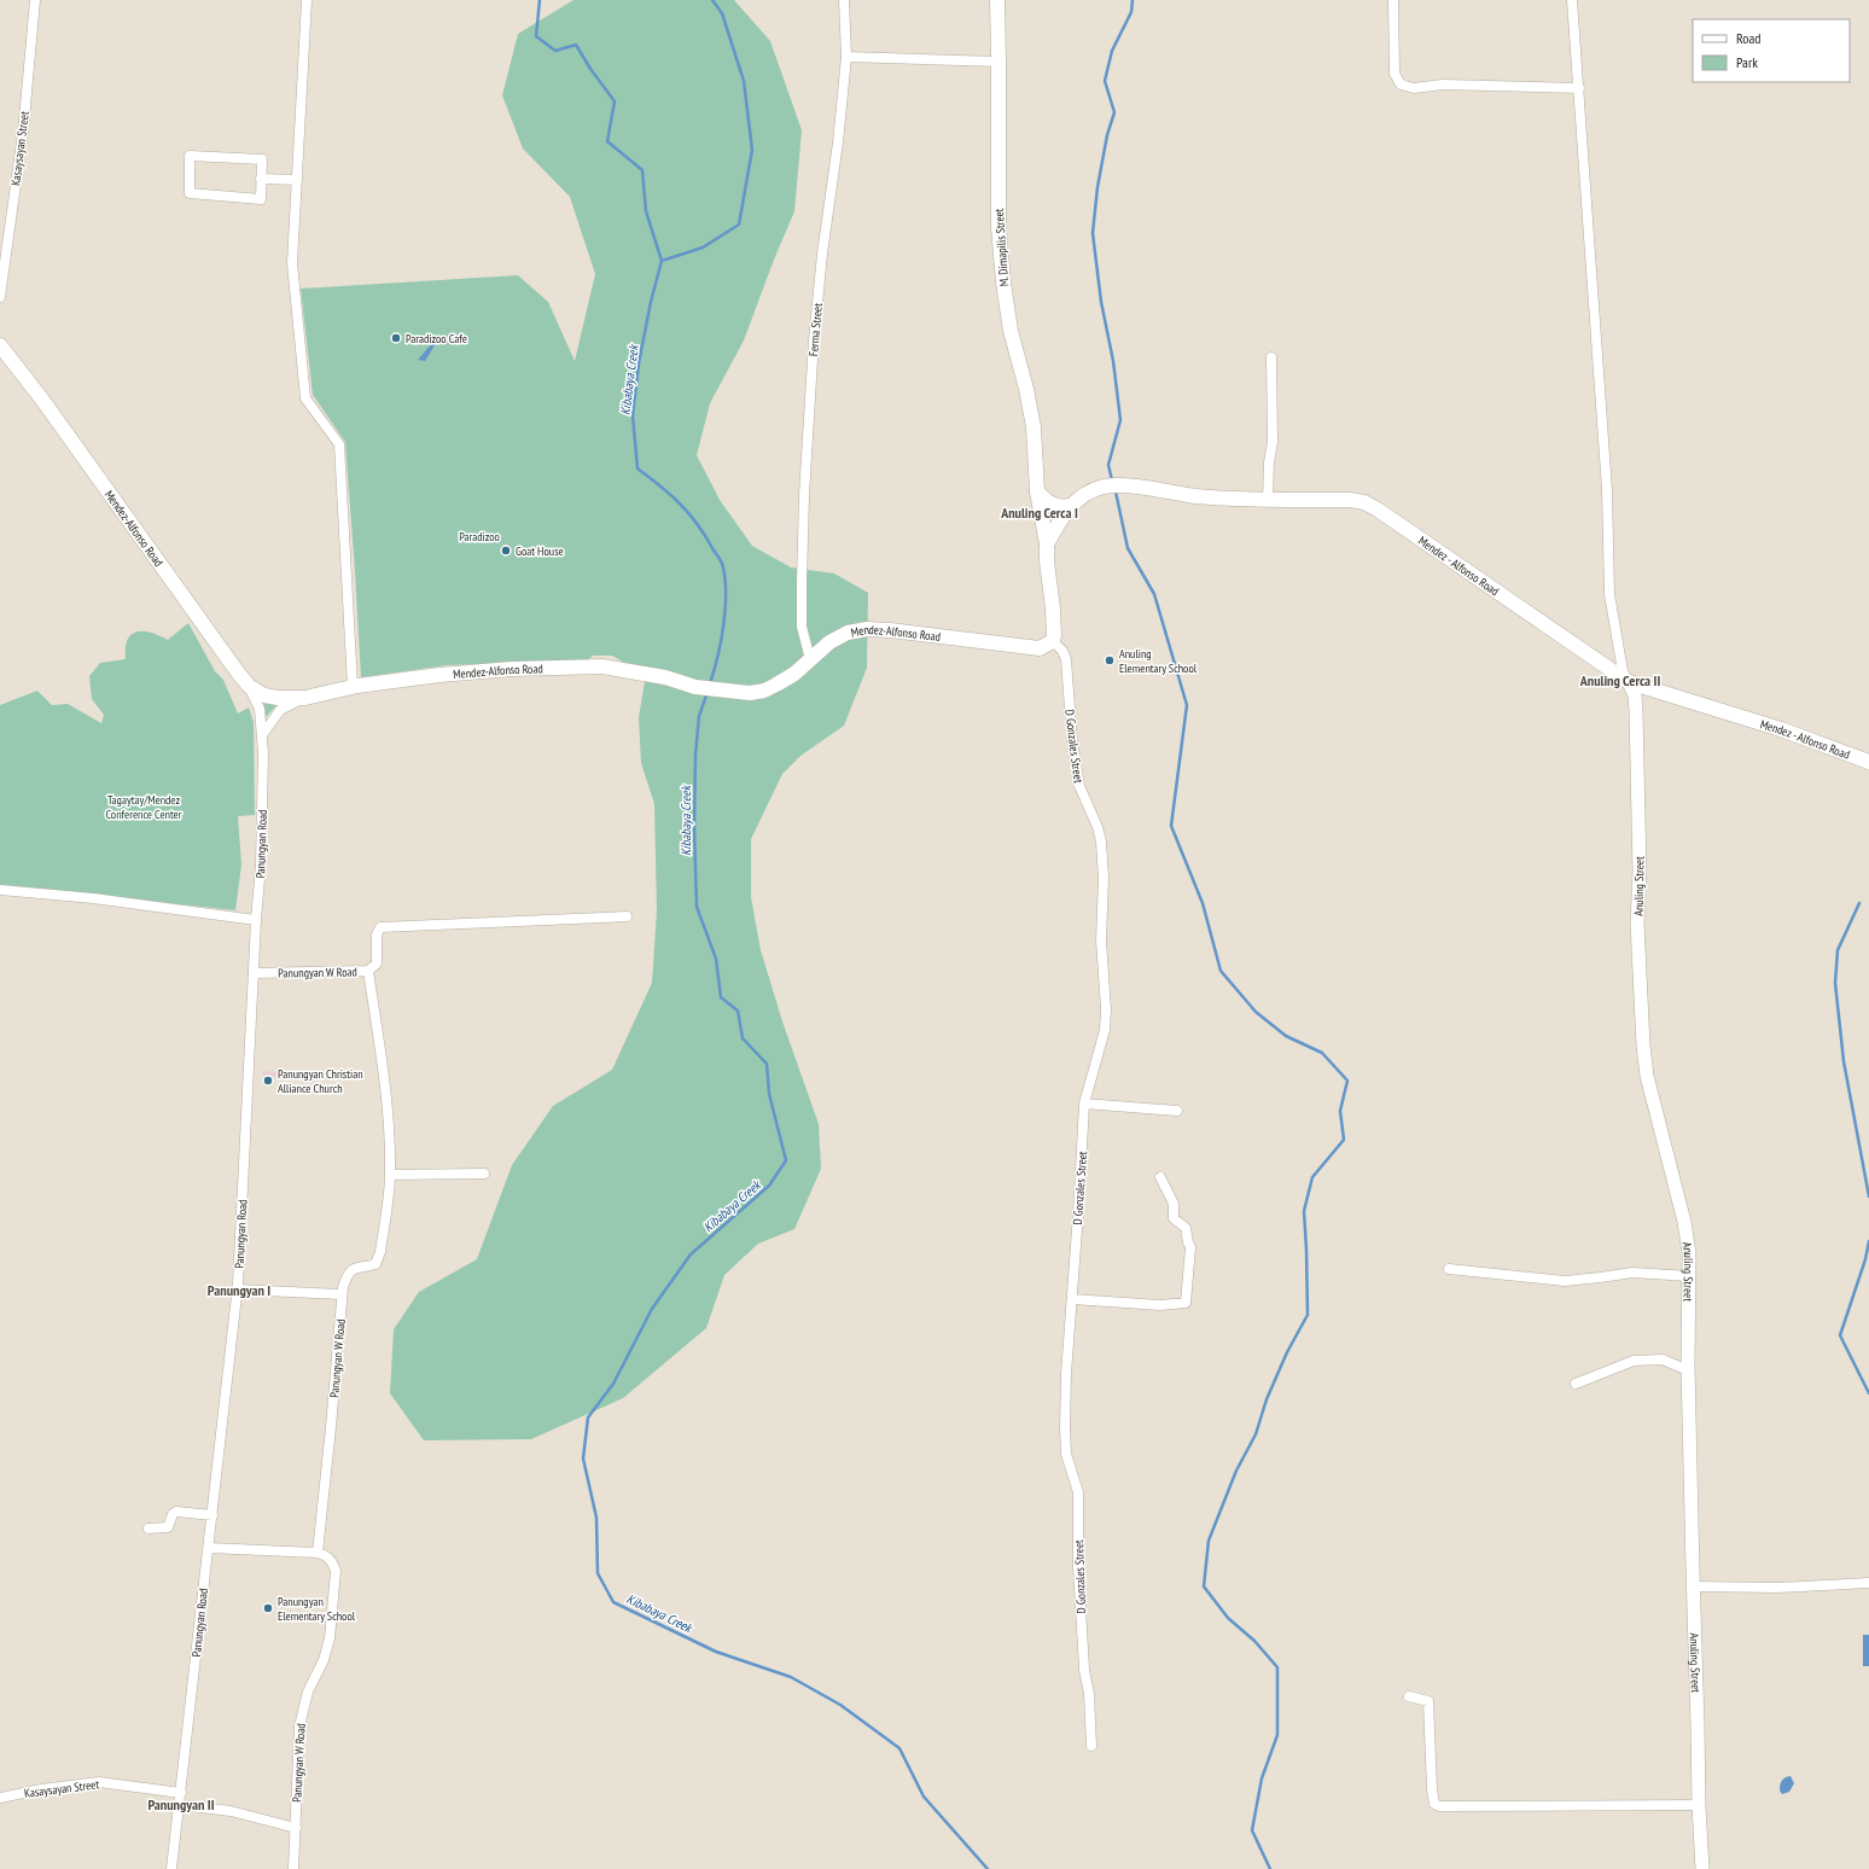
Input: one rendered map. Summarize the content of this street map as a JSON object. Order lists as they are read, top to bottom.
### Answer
{
  "streets": {
    "main road": ["M. Dimapilis Street", "Mendez-Alfonso Road", "Mendez - Alfonso Road"],
    "street": [
      "Kasaysayan Street",
      "Ferma Street",
      "D Gonzales Street",
      "Panungyan Road",
      "Anuling Street",
      "Panungyan W Road"
    ]
  },
  "crossings": [
    ["Kasaysayan Street", "Panungyan Road"],
    ["M. Dimapilis Street", "Mendez - Alfonso Road"],
    ["Ferma Street", "Mendez-Alfonso Road"],
    ["Mendez-Alfonso Road", "D Gonzales Street"],
    ["Mendez-Alfonso Road", "Panungyan Road"],
    ["Mendez - Alfonso Road", "Anuling Street"],
    ["Panungyan Road", "Panungyan W Road"]
  ],
  "districts": [
    "Anuling Cerca I",
    "Anuling Cerca II",
    "Panungyan I",
    "Panungyan II"
  ],
  "water": ["Kibabaya Creek"],
  "parks": ["Paradizoo", "Tagaytay/Mendez Conference Center"],
  "places": [
    "Paradizoo Cafe",
    "Goat House",
    "Anuling Elementary School",
    "Panungyan Christian Alliance Church",
    "Panungyan Elementary School"
  ],
  "legend": ["Road", "Park"]
}
